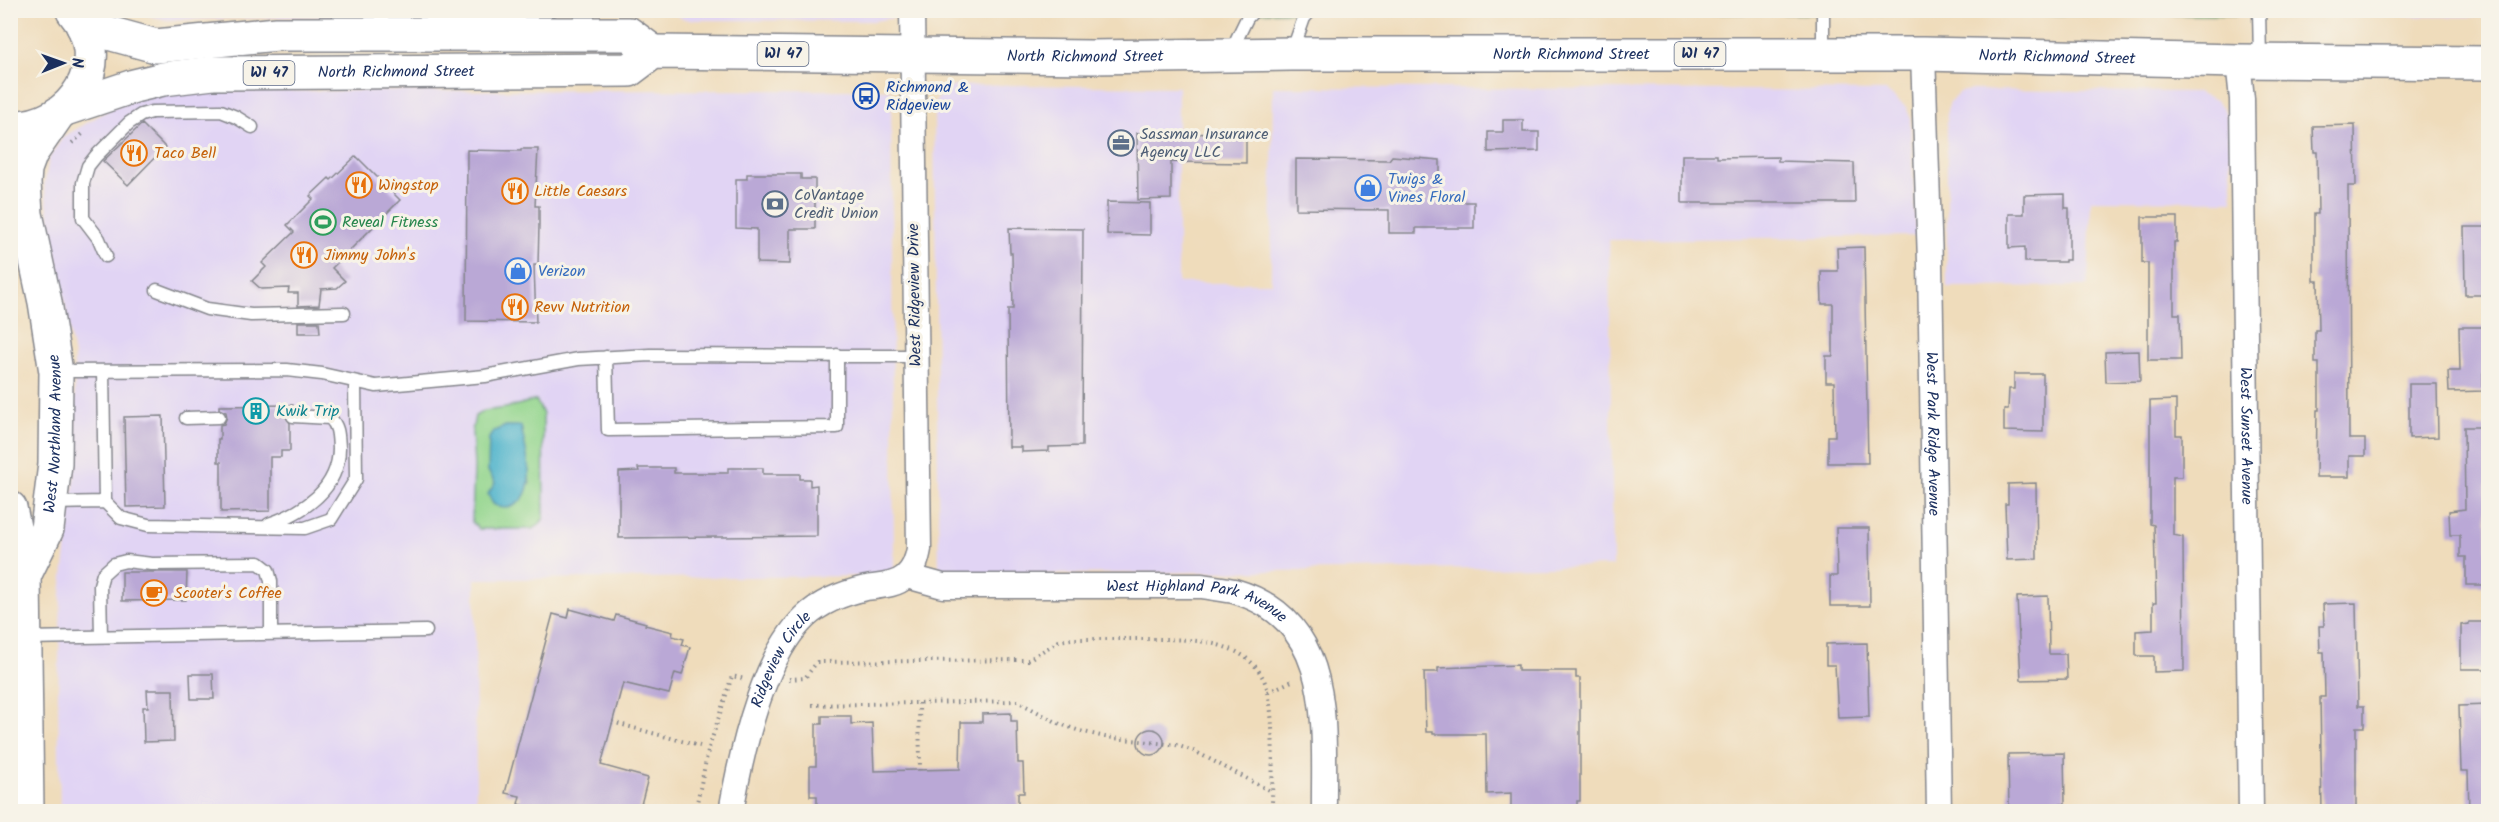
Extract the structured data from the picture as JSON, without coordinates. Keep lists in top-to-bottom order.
{
  "streets": {
    "main road": ["WI 47", "North Richmond Street", "West Northland Avenue"],
    "street": [
      "West Ridgeview Drive",
      "West Park Ridge Avenue",
      "West Sunset Avenue",
      "West Highland Park Avenue",
      "Ridgeview Circle"
    ]
  },
  "crossings": [
    ["WI 47", "North Richmond Street"],
    ["WI 47", "West Northland Avenue"],
    ["North Richmond Street", "West Ridgeview Drive"],
    ["North Richmond Street", "West Northland Avenue"],
    ["North Richmond Street", "West Park Ridge Avenue"],
    ["North Richmond Street", "West Sunset Avenue"],
    ["West Ridgeview Drive", "West Highland Park Avenue"],
    ["West Ridgeview Drive", "Ridgeview Circle"],
    ["West Highland Park Avenue", "Ridgeview Circle"]
  ],
  "places": {
    "bus stop": ["Richmond & Ridgeview"],
    "office": ["Sassman Insurance Agency LLC"],
    "restaurant": [
      "Taco Bell",
      "Wingstop",
      "Little Caesars",
      "Jimmy John's",
      "Revv Nutrition"
    ],
    "shop": ["Twigs & Vines Floral", "Verizon"],
    "bank": ["CoVantage Credit Union"],
    "sports": ["Reveal Fitness"],
    "building": ["Kwik Trip"],
    "cafe": ["Scooter's Coffee"]
  },
  "north": "right"
}
